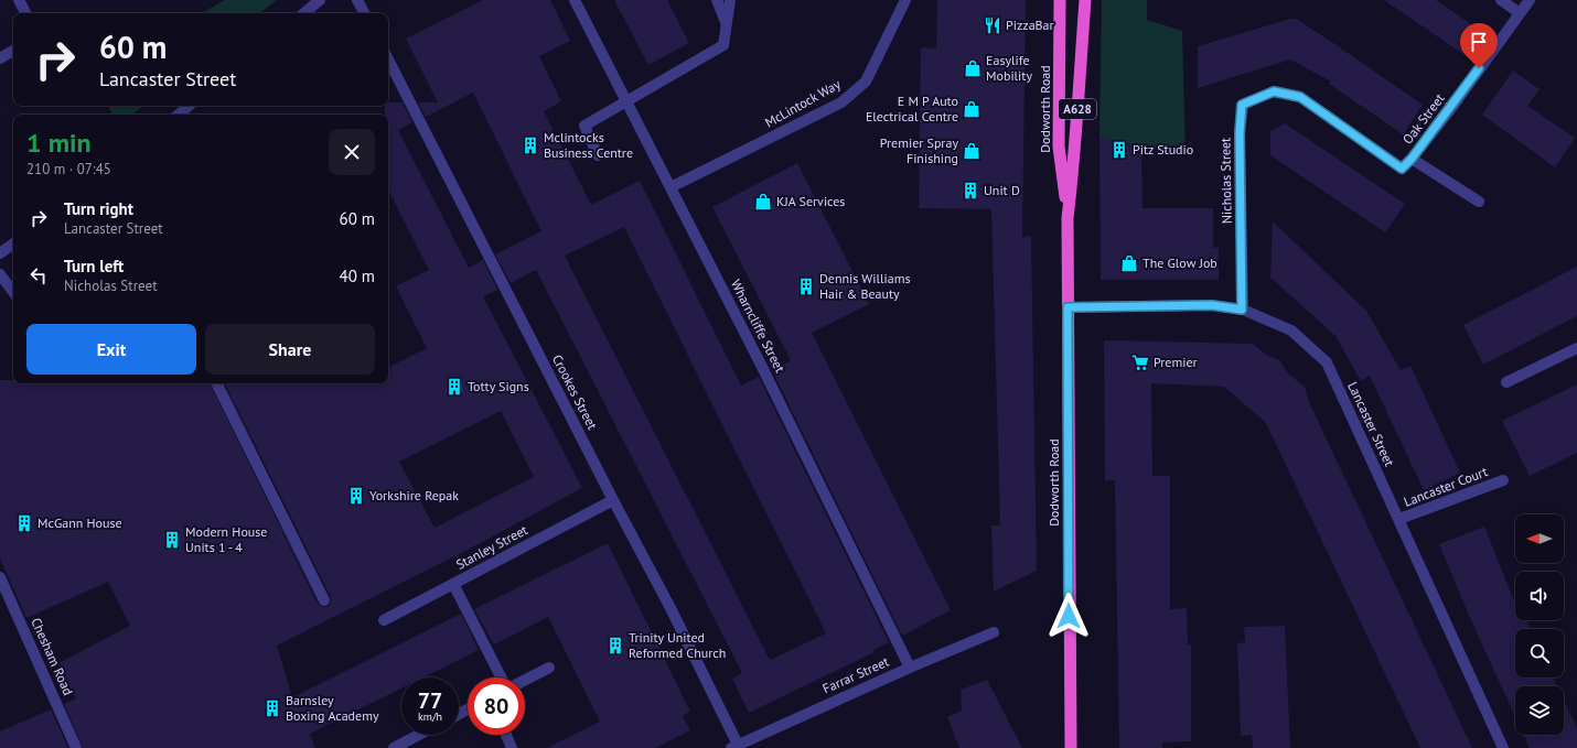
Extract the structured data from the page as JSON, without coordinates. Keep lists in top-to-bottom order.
{
  "streets": {
    "highway": ["Dodworth Road", "A628"],
    "street": [
      "McLintock Way",
      "Oak Street",
      "Nicholas Street",
      "Wharncliffe Street",
      "Crookes Street",
      "Lancaster Street",
      "Lancaster Court",
      "Stanley Street",
      "Chesham Road",
      "Farrar Street"
    ]
  },
  "crossings": [
    ["McLintock Way", "Wharncliffe Street"],
    ["Dodworth Road", "Lancaster Street"],
    ["Oak Street", "Nicholas Street"],
    ["Nicholas Street", "Lancaster Street"],
    ["Wharncliffe Street", "Farrar Street"],
    ["Crookes Street", "Stanley Street"],
    ["Crookes Street", "Farrar Street"],
    ["Lancaster Street", "Lancaster Court"]
  ],
  "places": {
    "restaurant": ["PizzaBar"],
    "shop": [
      "Easylife Mobility",
      "E M P Auto Electrical Centre",
      "Premier Spray Finishing",
      "KJA Services",
      "The Glow Job"
    ],
    "building": [
      "Mclintocks Business Centre",
      "Pitz Studio",
      "Unit D",
      "Dennis Williams Hair & Beauty",
      "Totty Signs",
      "Yorkshire Repak",
      "McGann House",
      "Modern House Units 1 - 4",
      "Trinity United Reformed Church",
      "Barnsley Boxing Academy"
    ],
    "supermarket": ["Premier"]
  },
  "north": "left",
  "page": {
    "turn": ["60 m", "Lancaster Street"],
    "heading": ["1 min", "210 m · 07:45"],
    "list": [
      {
        "name": "Turn right",
        "note": "Lancaster Street",
        "value": "60 m"
      },
      {
        "name": "Turn left",
        "note": "Nicholas Street",
        "value": "40 m"
      }
    ],
    "buttons": ["Exit", "Share"],
    "speed": "77 km/h",
    "limit": "80"
  }
}
